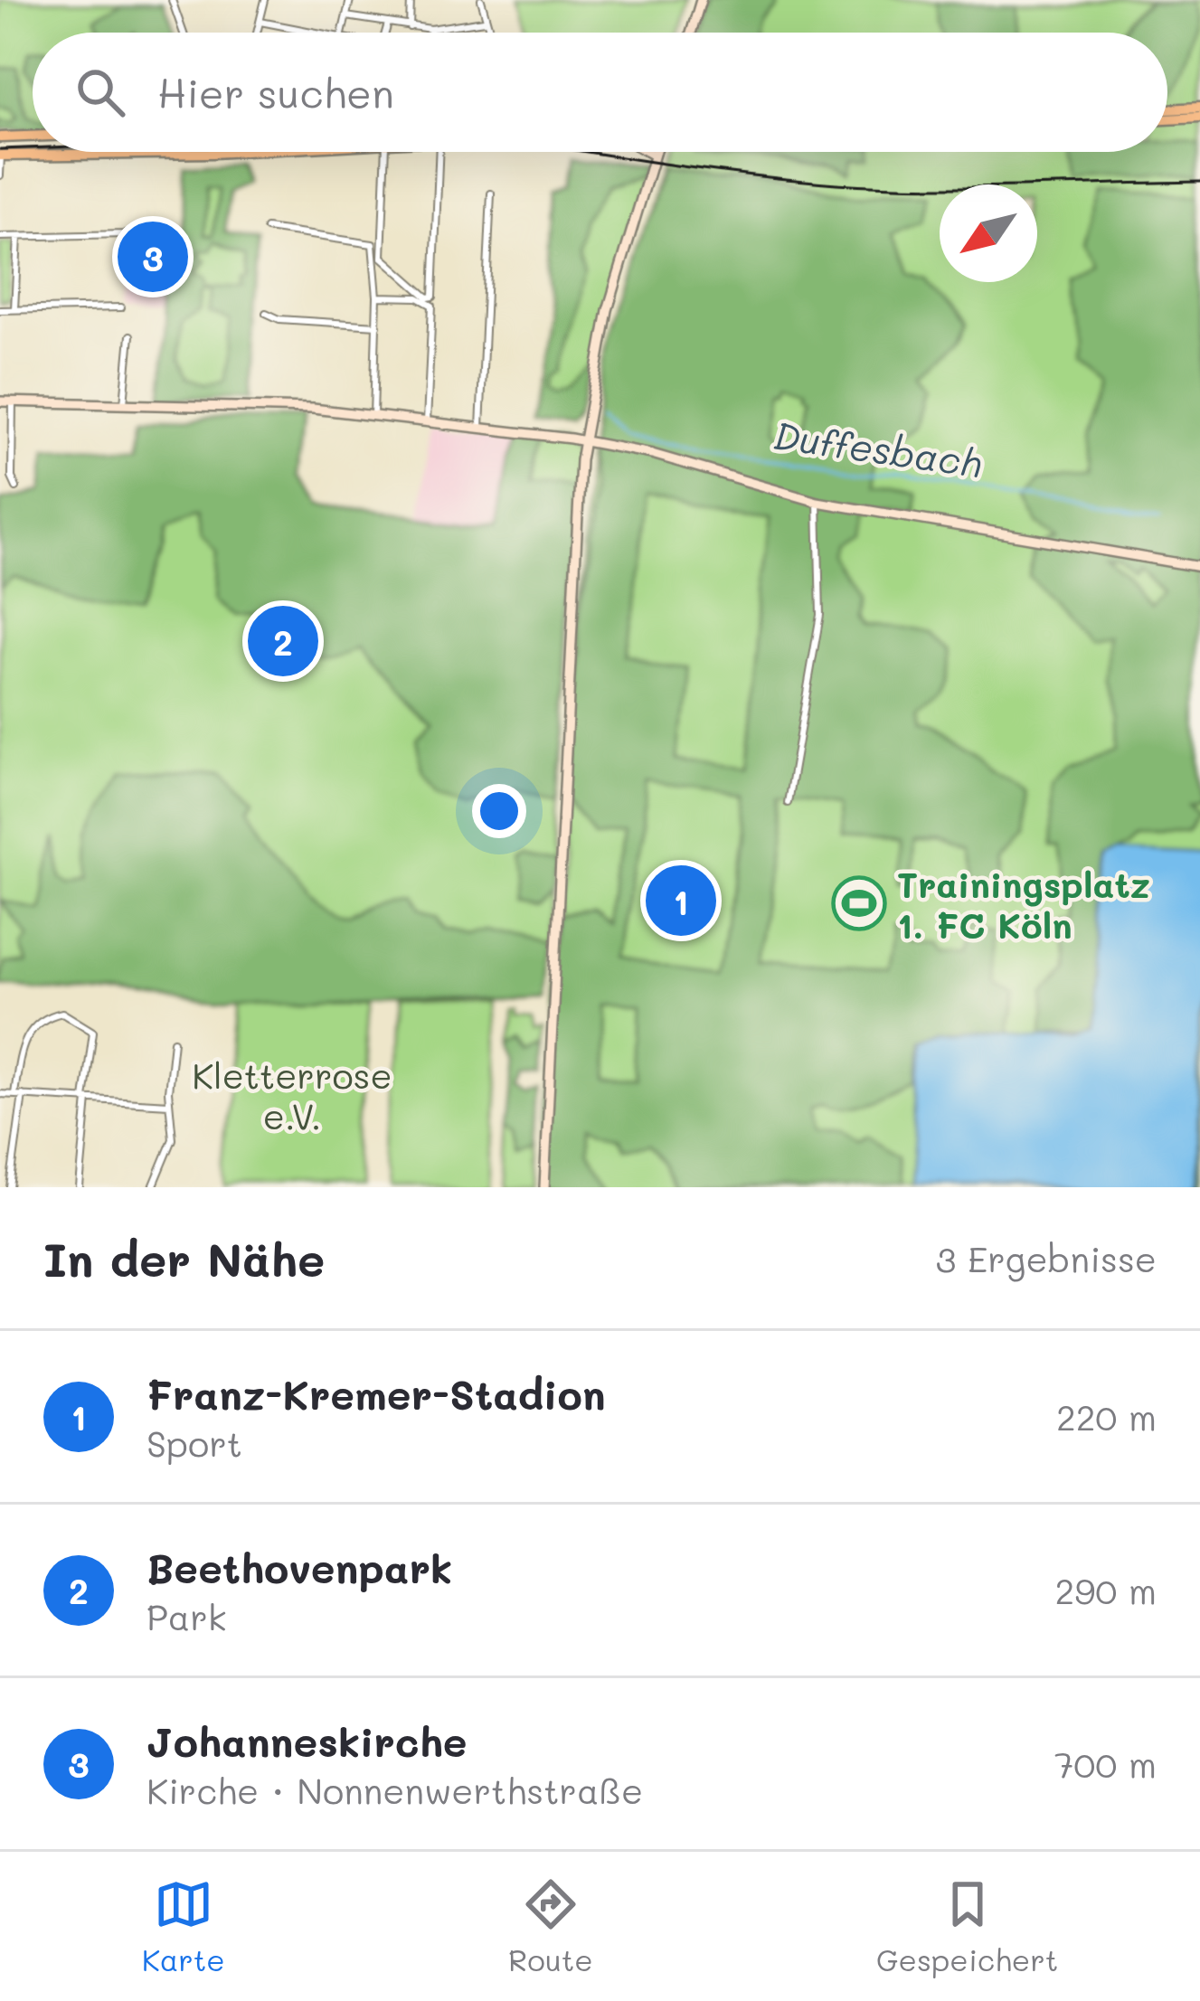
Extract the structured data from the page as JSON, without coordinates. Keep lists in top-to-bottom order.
{
  "water": ["Duffesbach"],
  "parks": ["Kletterrose e.V."],
  "places": {
    "sports": ["Trainingsplatz 1. FC Köln"]
  },
  "north": "bottom left",
  "page": {
    "search": "Hier suchen",
    "pins": ["3", "2", "1"],
    "heading": ["In der Nähe", "3 Ergebnisse"],
    "list": [
      {
        "mark": "1",
        "name": "Franz-Kremer-Stadion",
        "note": "Sport",
        "value": "220 m"
      },
      {
        "mark": "2",
        "name": "Beethovenpark",
        "note": "Park",
        "value": "290 m"
      },
      {
        "mark": "3",
        "name": "Johanneskirche",
        "note": "Kirche · Nonnenwerthstraße",
        "value": "700 m"
      }
    ],
    "nav": ["Karte", "Route", "Gespeichert"]
  }
}
